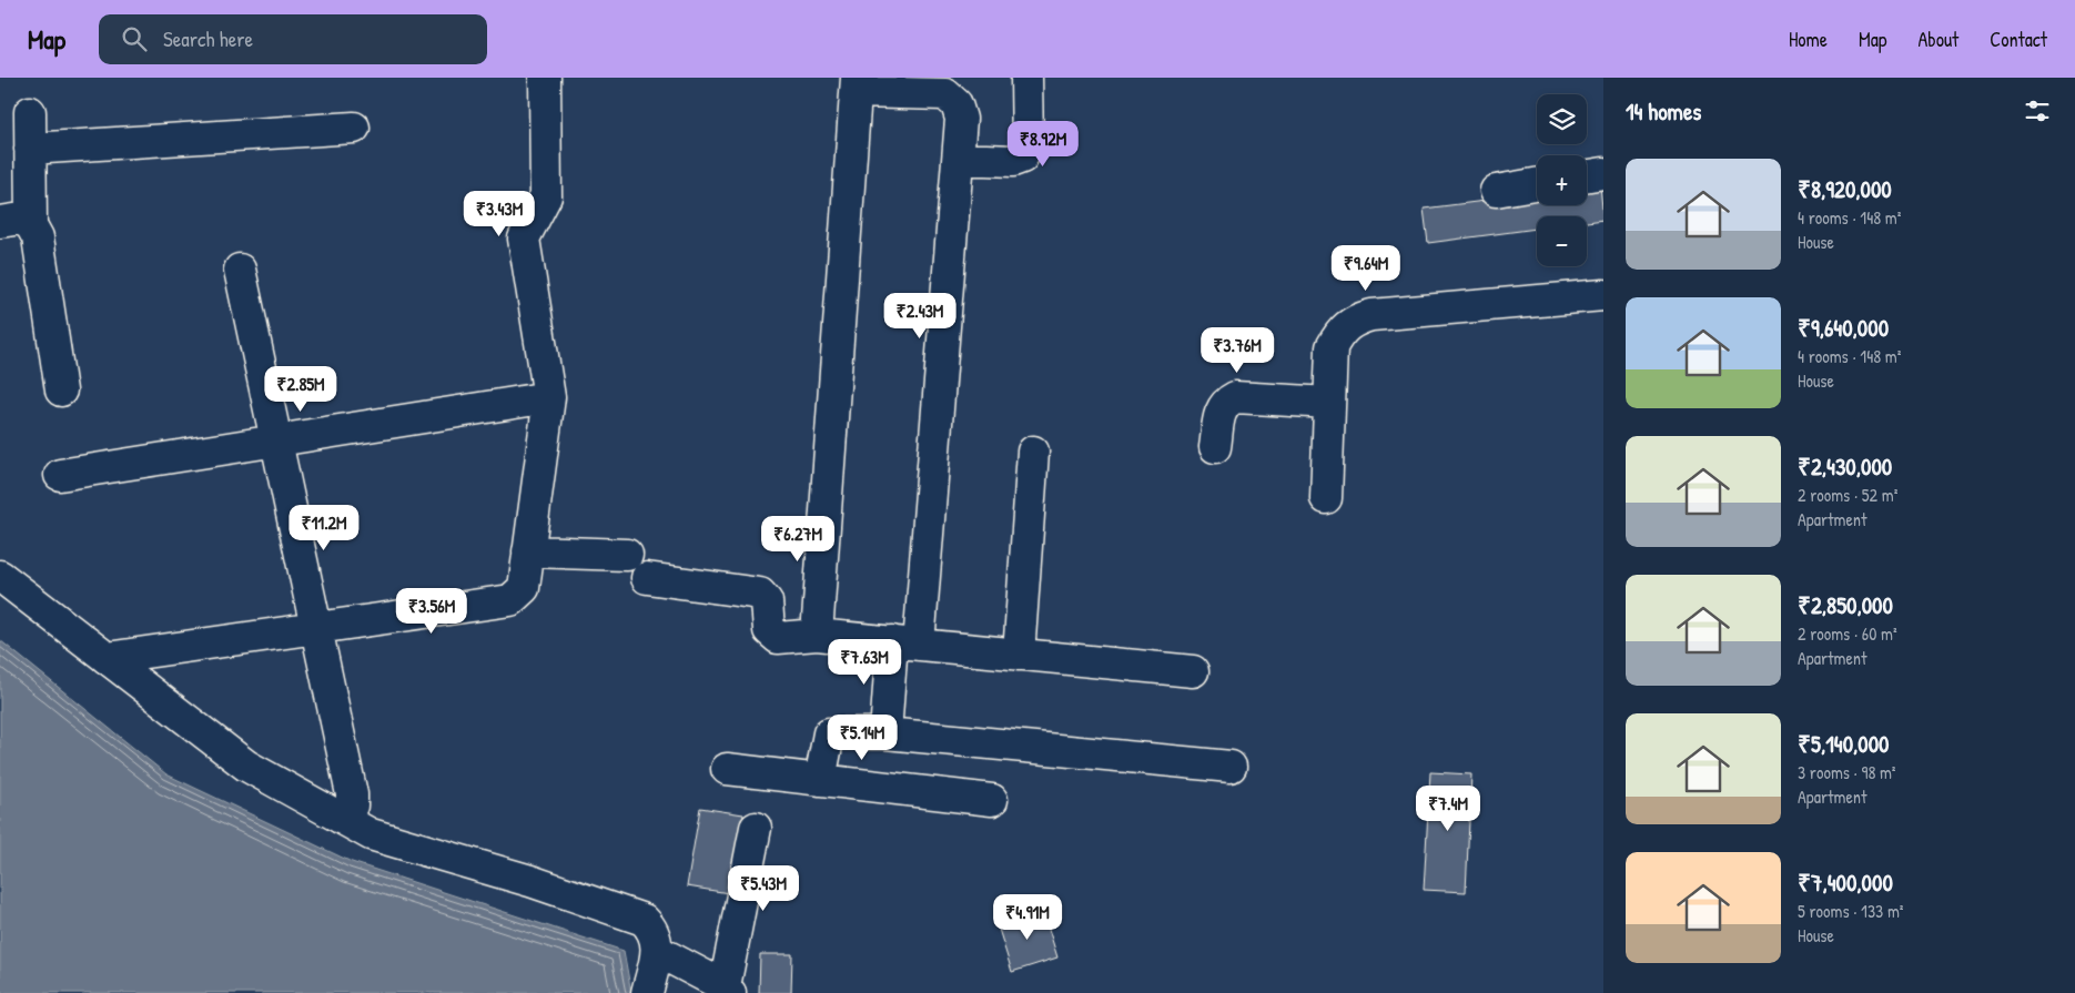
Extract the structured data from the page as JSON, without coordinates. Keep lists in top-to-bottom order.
{
  "page": {
    "header": "Map",
    "search": "Search here",
    "nav": [
      "Home",
      "Map",
      "About",
      "Contact"
    ],
    "heading": "14 homes",
    "map_buttons": ["+", "−"],
    "price": [
      "₹8.92M",
      "₹3.43M",
      "₹9.64M",
      "₹2.43M",
      "₹3.76M",
      "₹2.85M",
      "₹11.2M",
      "₹6.27M",
      "₹3.56M",
      "₹7.63M",
      "₹5.14M",
      "₹7.4M",
      "₹5.43M",
      "₹4.91M"
    ],
    "list": [
      {
        "name": "₹8,920,000",
        "note": "4 rooms · 148 m² · House"
      },
      {
        "name": "₹9,640,000",
        "note": "4 rooms · 148 m² · House"
      },
      {
        "name": "₹2,430,000",
        "note": "2 rooms · 52 m² · Apartment"
      },
      {
        "name": "₹2,850,000",
        "note": "2 rooms · 60 m² · Apartment"
      },
      {
        "name": "₹5,140,000",
        "note": "3 rooms · 98 m² · Apartment"
      },
      {
        "name": "₹7,400,000",
        "note": "5 rooms · 133 m² · House"
      }
    ]
  }
}
